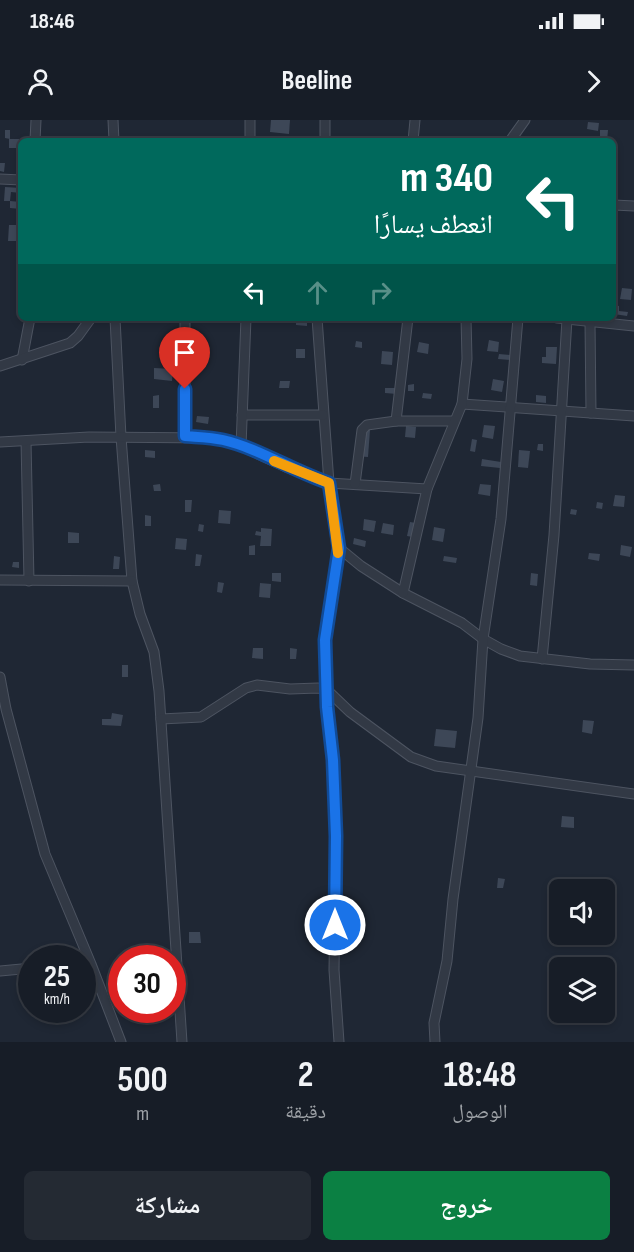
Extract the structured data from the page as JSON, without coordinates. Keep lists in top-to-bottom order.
{
  "page": {
    "status": "18:46",
    "header": "Beeline",
    "turn": ["340 m", "انعطف يسارًا"],
    "speed": "25 km/h",
    "limit": "30",
    "eta": [
      "18:48",
      "الوصول",
      "2",
      "دقيقة",
      "500",
      "m"
    ],
    "buttons": ["خروج", "مشاركة"]
  }
}
